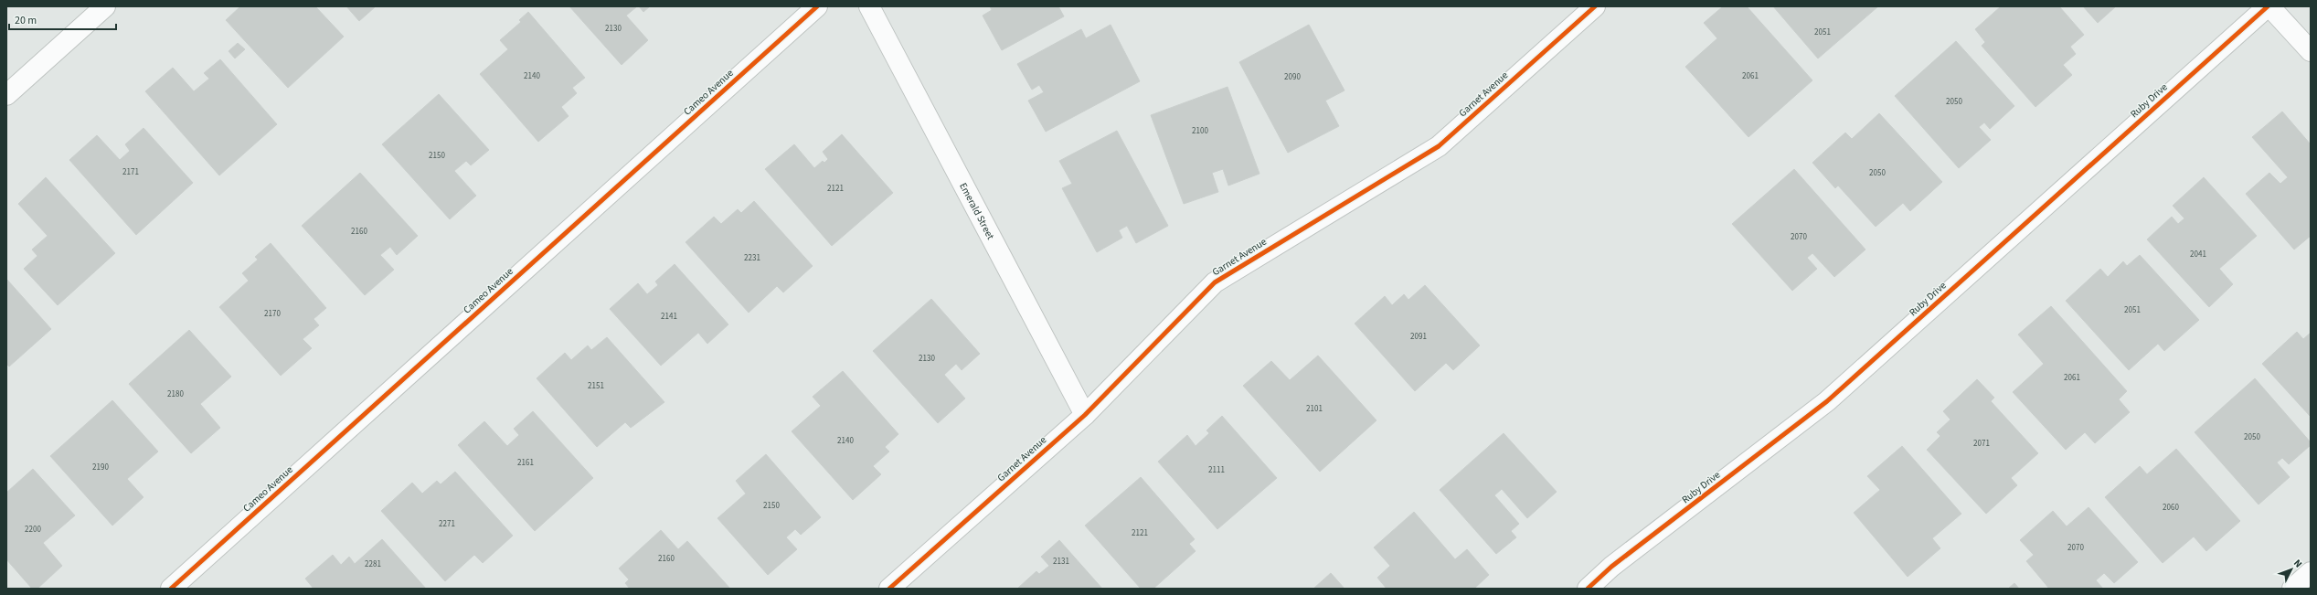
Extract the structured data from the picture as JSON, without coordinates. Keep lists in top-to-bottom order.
{
  "streets": {
    "street": [
      "Cameo Avenue",
      "Garnet Avenue",
      "Ruby Drive",
      "Emerald Street"
    ]
  },
  "crossings": [
    ["Garnet Avenue", "Emerald Street"]
  ],
  "house_numbers": [
    "2130",
    "2051",
    "2140",
    "2061",
    "2090",
    "2050",
    "2100",
    "2150",
    "2171",
    "2050",
    "2121",
    "2160",
    "2070",
    "2041",
    "2231",
    "2051",
    "2170",
    "2141",
    "2091",
    "2130",
    "2061",
    "2151",
    "2180",
    "2101",
    "2050",
    "2140",
    "2071",
    "2161",
    "2190",
    "2111",
    "2150",
    "2060",
    "2271",
    "2200",
    "2121",
    "2070",
    "2160",
    "2131",
    "2281"
  ],
  "scale_bar": "20 m",
  "north": "top right"
}
